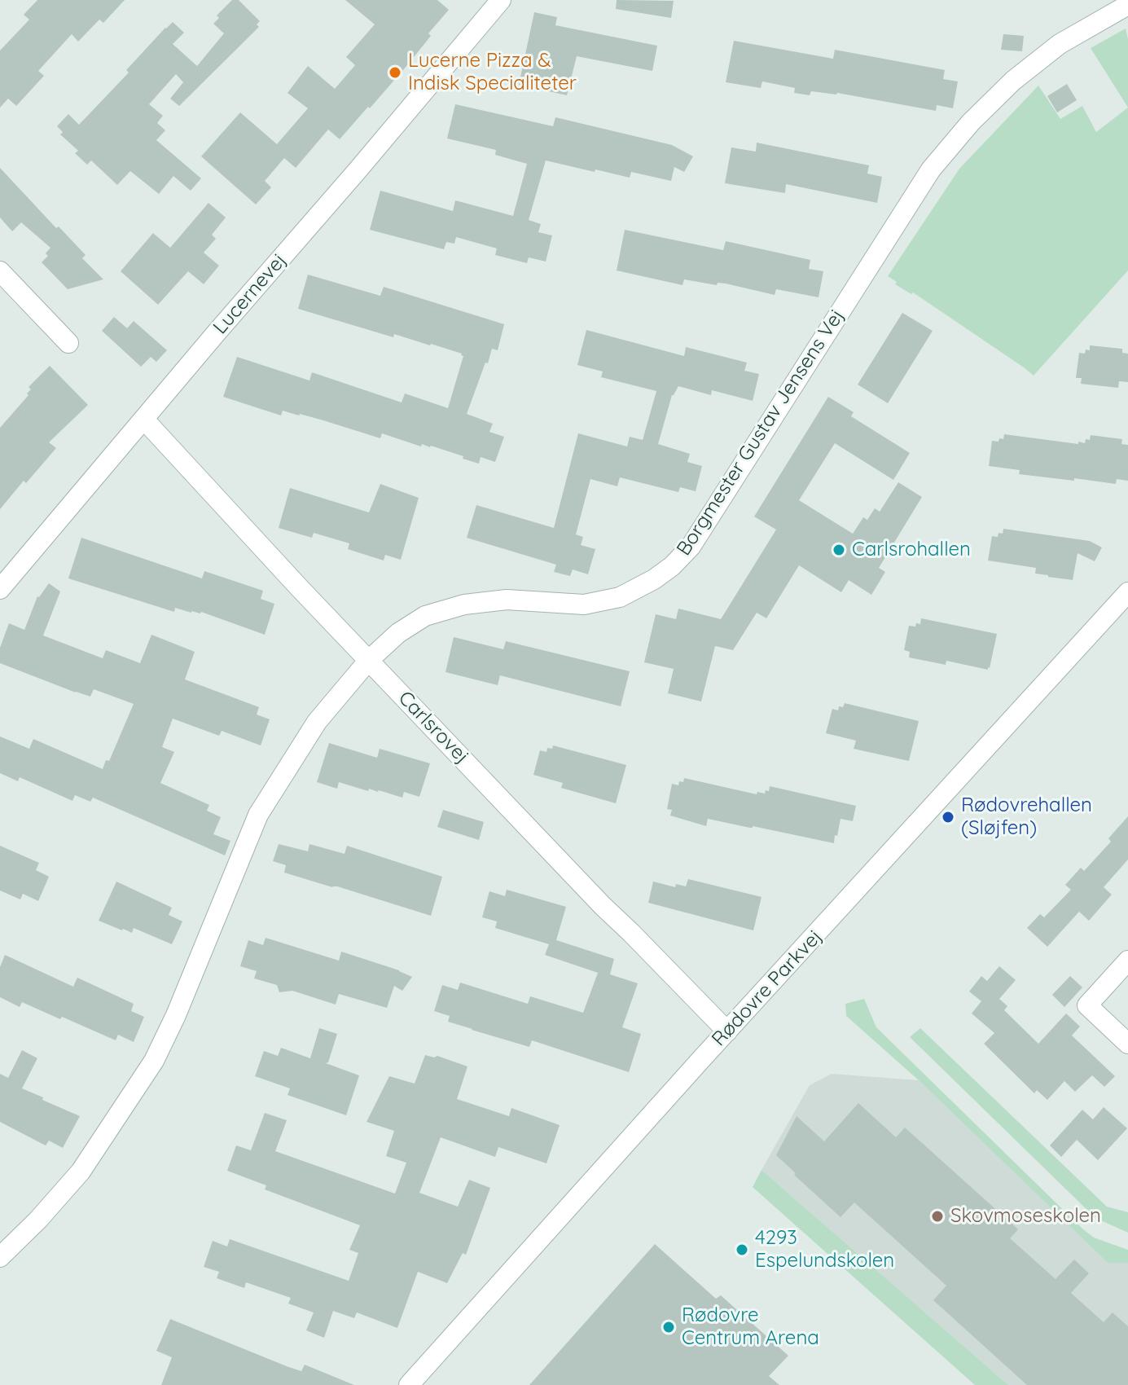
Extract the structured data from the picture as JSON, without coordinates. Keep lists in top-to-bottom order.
{
  "streets": {
    "street": [
      "Lucernevej",
      "Borgmester Gustav Jensens Vej",
      "Carlsrovej",
      "Rødovre Parkvej"
    ]
  },
  "crossings": [
    ["Lucernevej", "Carlsrovej"],
    ["Borgmester Gustav Jensens Vej", "Carlsrovej"],
    ["Carlsrovej", "Rødovre Parkvej"]
  ],
  "places": [
    "Lucerne Pizza & Indisk Specialiteter",
    "Carlsrohallen",
    "Rødovrehallen (Sløjfen)",
    "Skovmoseskolen",
    "4293 Espelundskolen",
    "Rødovre Centrum Arena"
  ]
}
